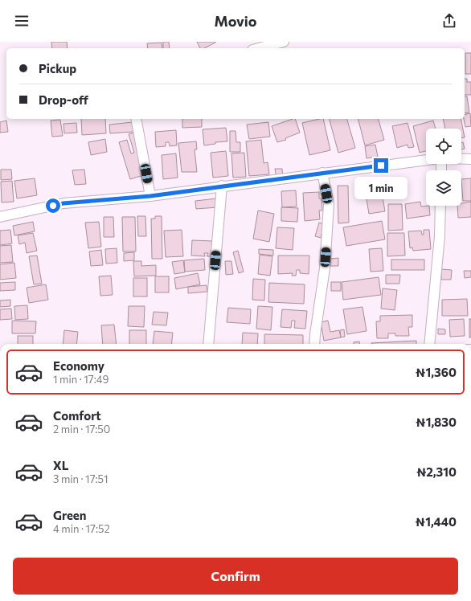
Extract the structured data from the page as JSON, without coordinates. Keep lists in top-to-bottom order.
{
  "page": {
    "header": "Movio",
    "banner": ["Pickup", "Drop-off"],
    "bubble": "1 min",
    "list": [
      {
        "name": "Economy",
        "note": "1 min · 17:49",
        "value": "₦1,360"
      },
      {
        "name": "Comfort",
        "note": "2 min · 17:50",
        "value": "₦1,830"
      },
      {
        "name": "XL",
        "note": "3 min · 17:51",
        "value": "₦2,310"
      },
      {
        "name": "Green",
        "note": "4 min · 17:52",
        "value": "₦1,440"
      }
    ],
    "buttons": "Confirm"
  }
}
